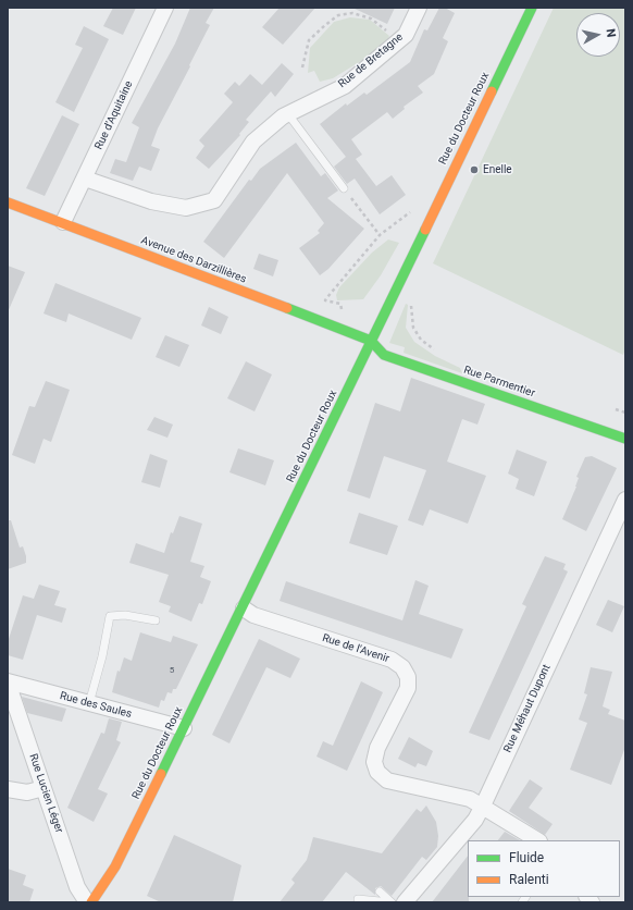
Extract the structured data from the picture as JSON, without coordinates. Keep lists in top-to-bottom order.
{
  "streets": {
    "street": [
      "Rue de Bretagne",
      "Rue d'Aquitaine",
      "Rue du Docteur Roux",
      "Avenue des Darzillières",
      "Rue Parmentier",
      "Rue de l'Avenir",
      "Rue des Saules",
      "Rue Méhaut Dupont",
      "Rue Lucien Léger"
    ]
  },
  "crossings": [
    ["Rue de Bretagne", "Rue d'Aquitaine"],
    ["Rue d'Aquitaine", "Avenue des Darzillières"],
    ["Rue du Docteur Roux", "Avenue des Darzillières"],
    ["Rue du Docteur Roux", "Rue Parmentier"],
    ["Rue du Docteur Roux", "Rue de l'Avenir"],
    ["Rue du Docteur Roux", "Rue des Saules"],
    ["Avenue des Darzillières", "Rue Parmentier"],
    ["Rue de l'Avenir", "Rue Méhaut Dupont"],
    ["Rue des Saules", "Rue Lucien Léger"]
  ],
  "places": ["Enelle"],
  "house_numbers": ["5"],
  "legend": ["Fluide", "Ralenti"],
  "north": "right"
}
